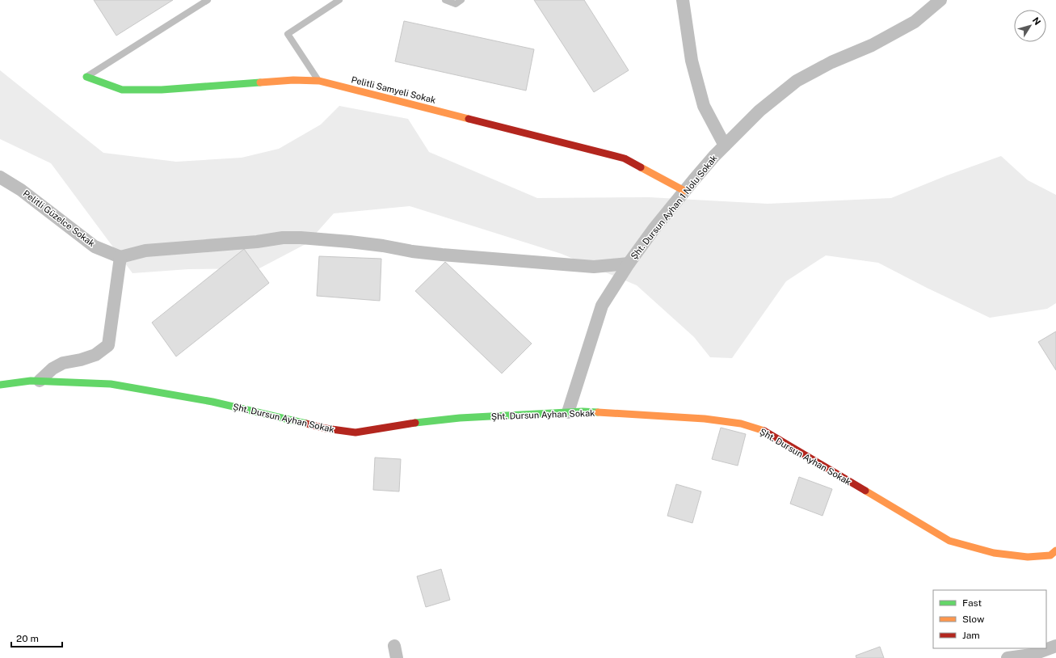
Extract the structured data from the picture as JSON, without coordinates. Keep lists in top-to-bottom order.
{
  "streets": {
    "street": [
      "Pelitli Samyeli Sokak",
      "Şht. Dursun Ayhan 1 Nolu Sokak",
      "Pelitli Güzelce Sokak",
      "Şht. Dursun Ayhan Sokak"
    ]
  },
  "crossings": [
    ["Pelitli Samyeli Sokak", "Şht. Dursun Ayhan 1 Nolu Sokak"],
    ["Şht. Dursun Ayhan 1 Nolu Sokak", "Şht. Dursun Ayhan Sokak"]
  ],
  "legend": ["Fast", "Slow", "Jam"],
  "scale_bar": "20 m",
  "north": "top right"
}
